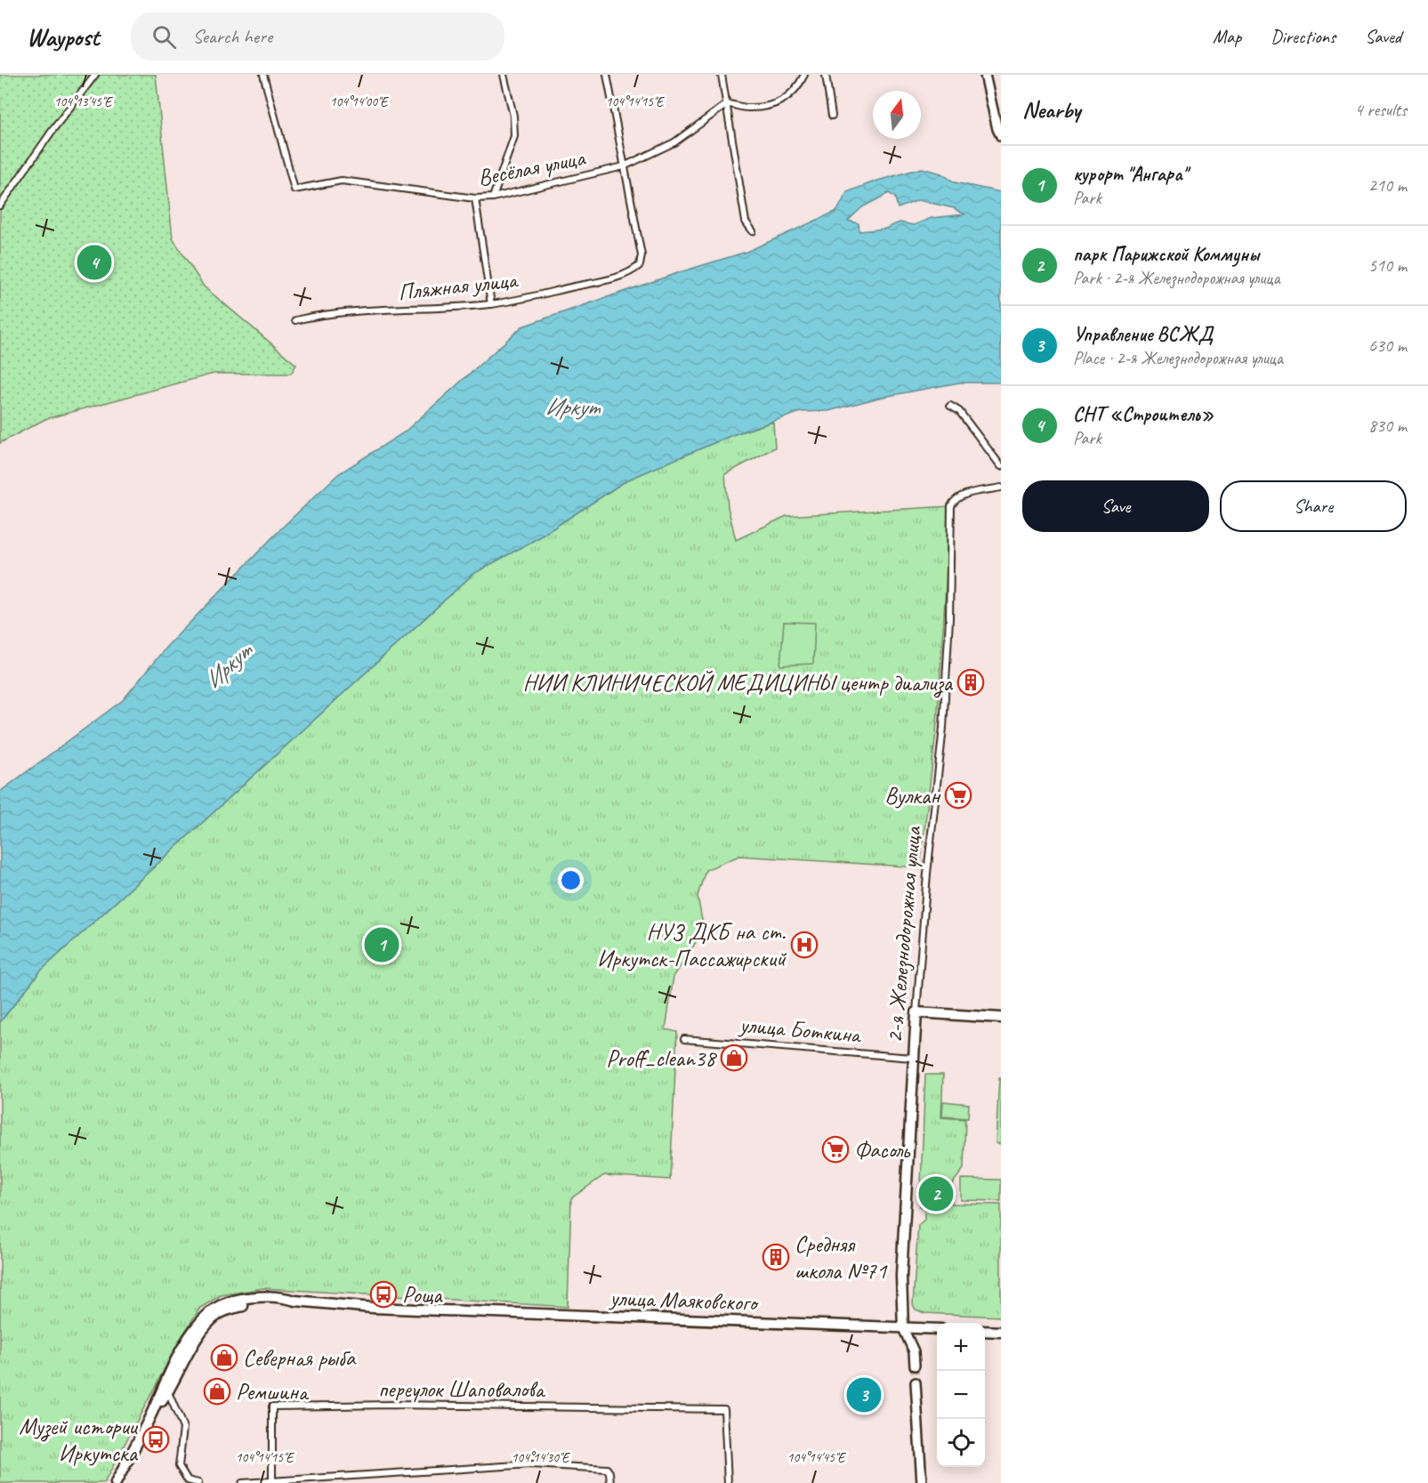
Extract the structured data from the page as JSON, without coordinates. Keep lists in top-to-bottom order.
{
  "streets": {
    "main road": ["2-я Железнодорожная улица", "улица Маяковского"],
    "street": [
      "Весёлая улица",
      "Пляжная улица",
      "улица Боткина",
      "переулок Шаповалова"
    ]
  },
  "crossings": [
    ["Весёлая улица", "Пляжная улица"],
    ["2-я Железнодорожная улица", "улица Боткина"],
    ["2-я Железнодорожная улица", "улица Маяковского"]
  ],
  "water": ["Иркут"],
  "places": {
    "building": ["НИИ КЛИНИЧЕСКОЙ МЕДИЦИНЫ центр диализа", "Средняя школа №71"],
    "supermarket": ["Вулкан", "Фасоль"],
    "hospital": ["НУЗ ДКБ на ст. Иркутск-Пассажирский"],
    "shop": ["Proff_clean38", "Северная рыба", "Ремшина"],
    "bus stop": ["Роща", "Музей истории Иркутска"]
  },
  "north": "top",
  "page": {
    "header": "Waypost",
    "search": "Search here",
    "nav": ["Map", "Directions", "Saved"],
    "heading": ["Nearby", "4 results"],
    "list": [
      {
        "mark": "1",
        "name": "курорт \"Ангара\"",
        "note": "Park",
        "value": "210 m"
      },
      {
        "mark": "2",
        "name": "парк Парижской Коммуны",
        "note": "Park · 2-я Железнодорожная улица",
        "value": "510 m"
      },
      {
        "mark": "3",
        "name": "Управление ВСЖД",
        "note": "Place · 2-я Железнодорожная улица",
        "value": "630 m"
      },
      {
        "mark": "4",
        "name": "СНТ «Строитель»",
        "note": "Park",
        "value": "830 m"
      }
    ],
    "pins": [
      "4",
      "1",
      "2",
      "3"
    ],
    "buttons": ["Save", "Share"],
    "map_buttons": ["+", "−"]
  },
  "coordinates": [
    "104°13'45\"E",
    "104°14'00\"E",
    "104°14'15\"E",
    "104°14'30\"E",
    "104°14'45\"E"
  ]
}
